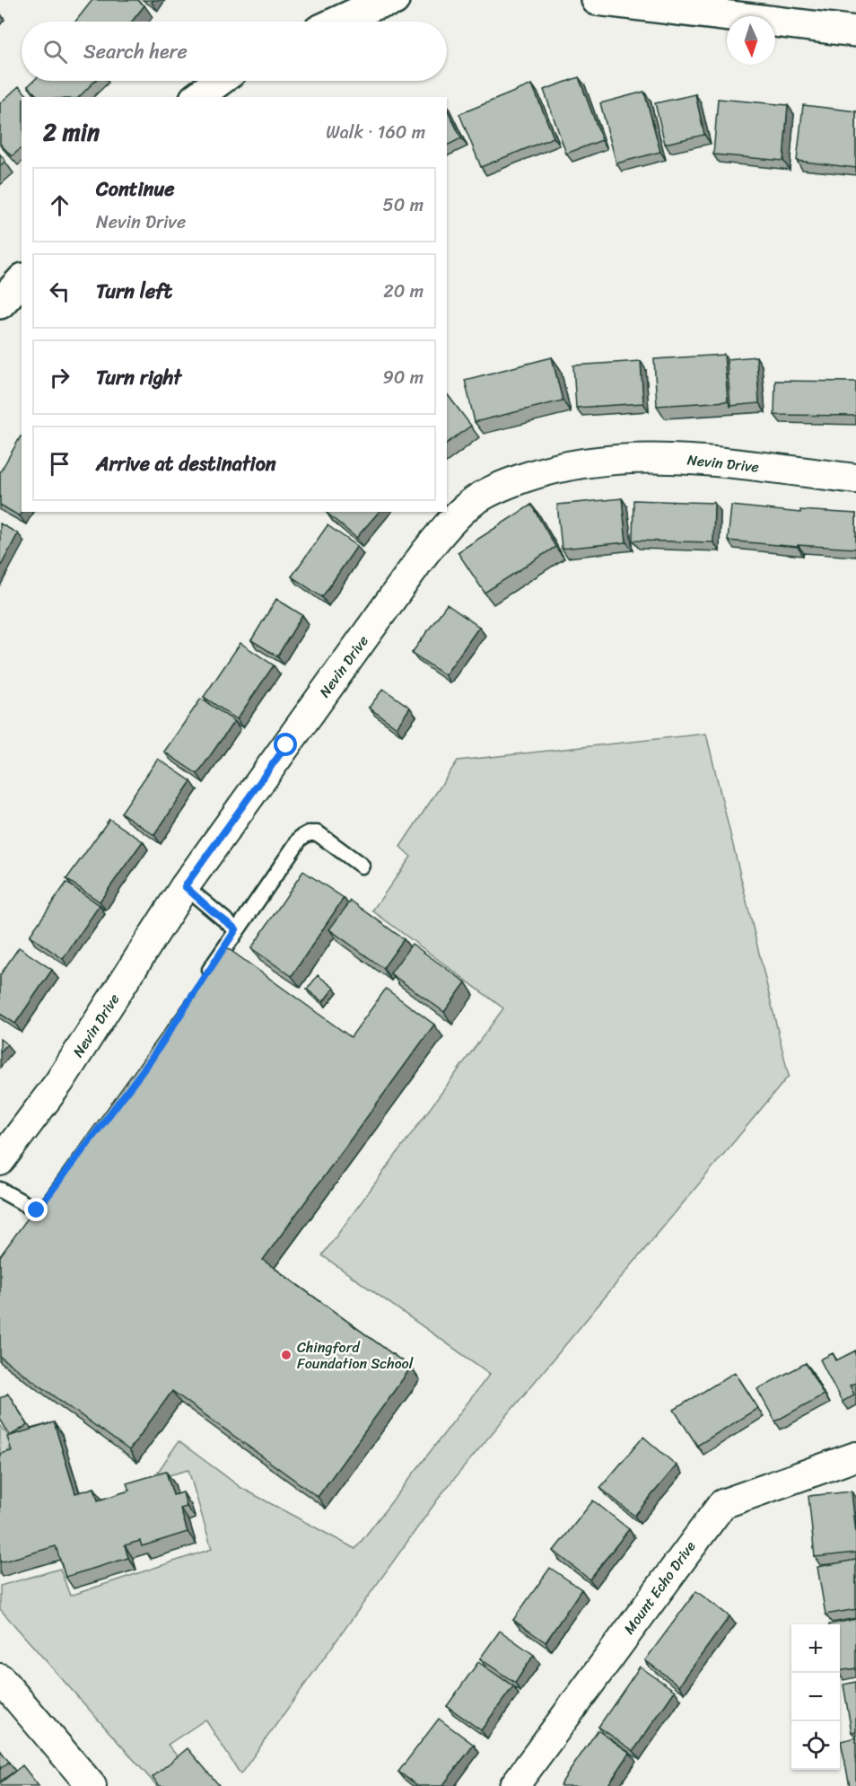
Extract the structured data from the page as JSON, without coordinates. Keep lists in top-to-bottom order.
{
  "streets": {
    "street": ["Nevin Drive", "Mount Echo Drive"]
  },
  "places": ["Chingford Foundation School"],
  "north": "bottom",
  "page": {
    "search": "Search here",
    "heading": ["2 min", "Walk · 160 m"],
    "list": [
      ["Continue", "Nevin Drive", "50 m"],
      ["Turn left", "20 m"],
      ["Turn right", "90 m"],
      "Arrive at destination"
    ],
    "map_buttons": ["+", "−"]
  }
}
